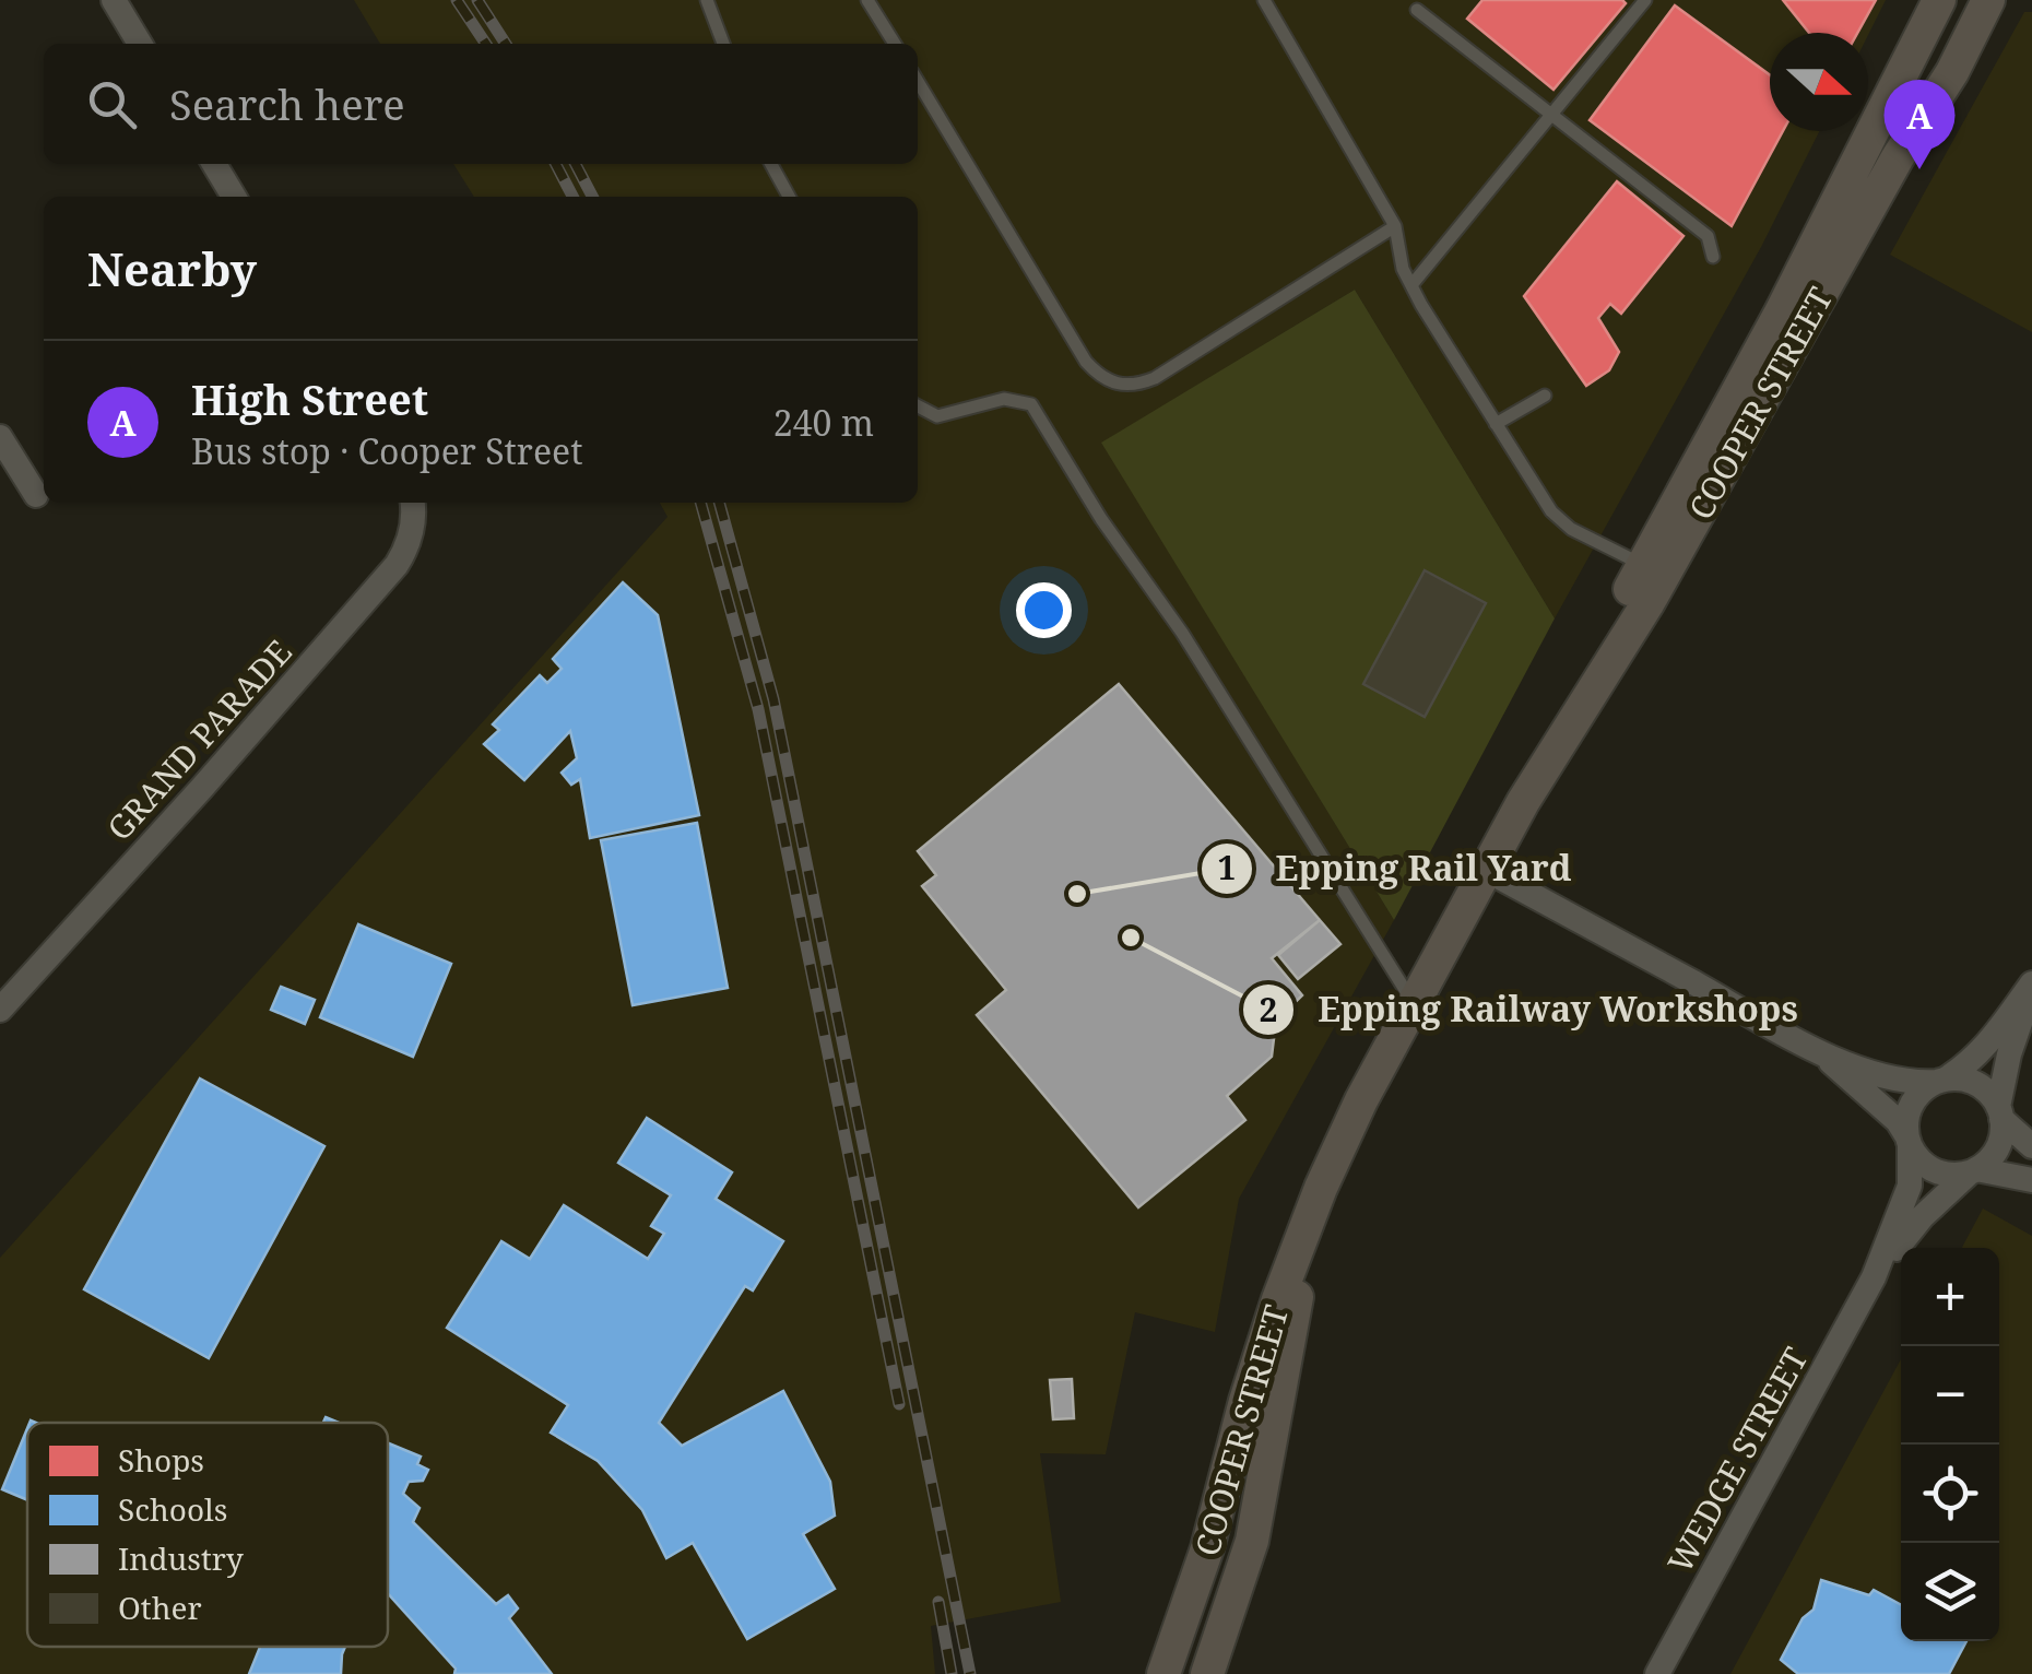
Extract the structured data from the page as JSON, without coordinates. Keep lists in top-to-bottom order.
{
  "streets": {
    "main road": ["COOPER STREET"],
    "street": ["GRAND PARADE", "WEDGE STREET"]
  },
  "places": ["Epping Rail Yard", "Epping Railway Workshops"],
  "legend": [
    "Shops",
    "Schools",
    "Industry",
    "Other"
  ],
  "north": "right",
  "page": {
    "search": "Search here",
    "pins": "A",
    "heading": "Nearby",
    "list": [
      {
        "mark": "A",
        "name": "High Street",
        "note": "Bus stop · Cooper Street",
        "value": "240 m"
      }
    ],
    "map_buttons": ["+", "−"]
  }
}
